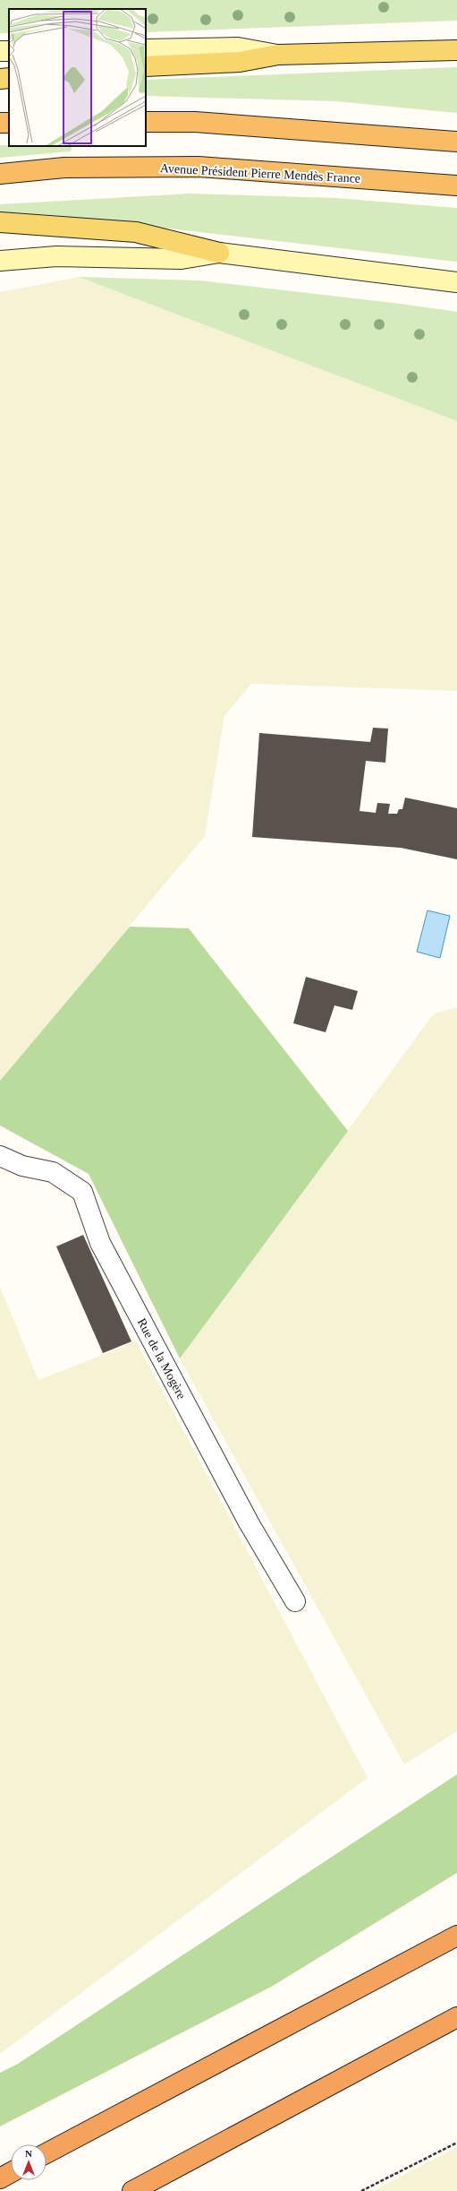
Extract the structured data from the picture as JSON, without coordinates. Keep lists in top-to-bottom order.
{
  "streets": {
    "highway": ["Avenue Président Pierre Mendès France"],
    "street": ["Rue de la Mogère"]
  },
  "north": "top"
}
